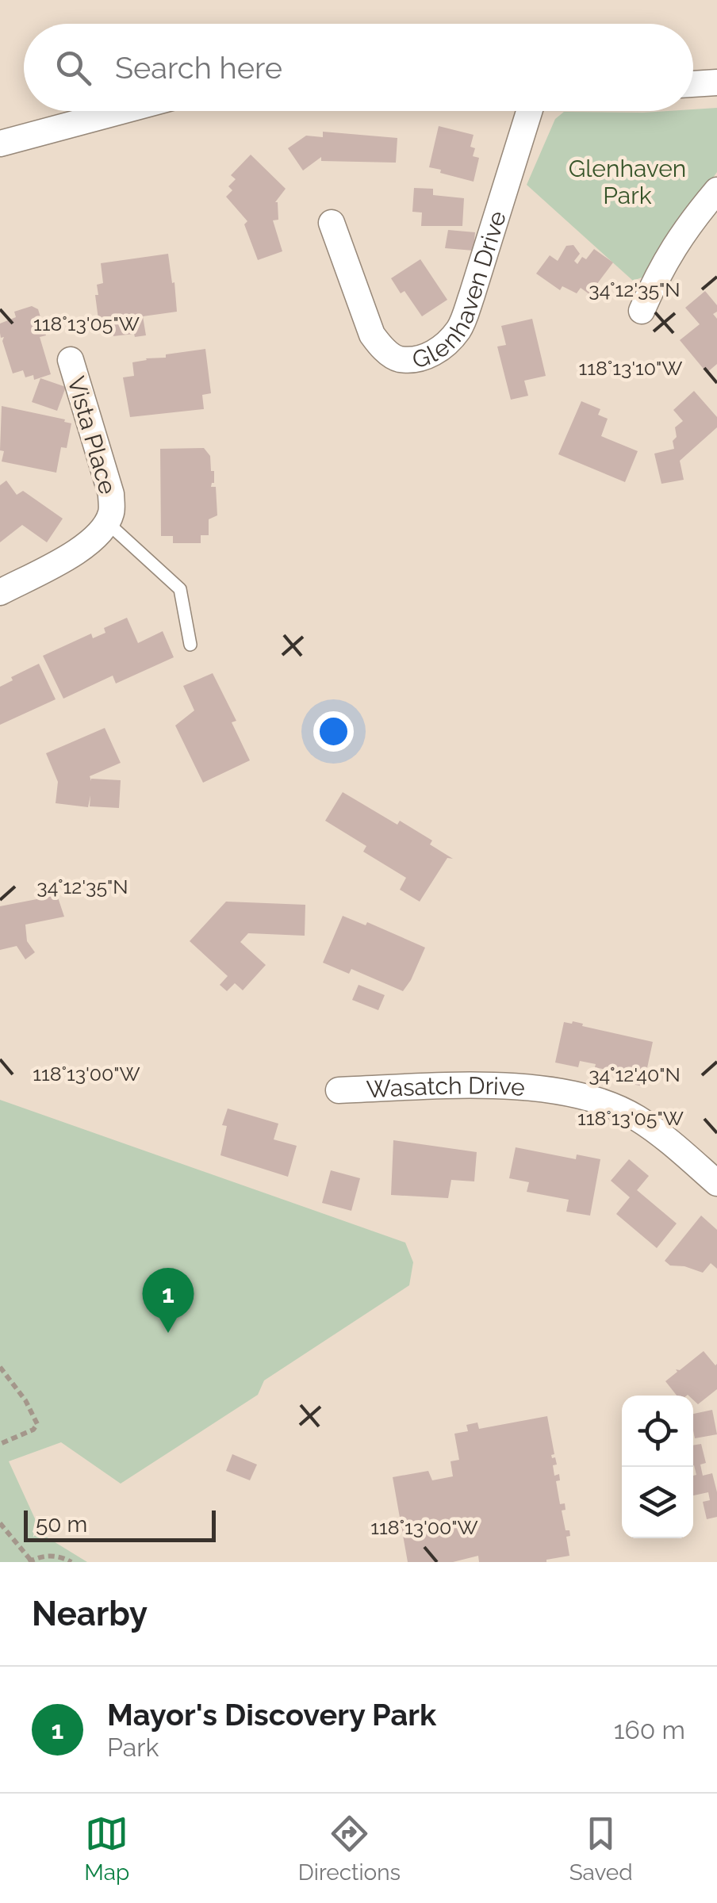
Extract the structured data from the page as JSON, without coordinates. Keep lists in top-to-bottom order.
{
  "streets": {
    "street": ["Glenhaven Drive", "Vista Place", "Wasatch Drive"]
  },
  "parks": ["Glenhaven Park"],
  "scale_bar": "50 m",
  "page": {
    "search": "Search here",
    "pins": "1",
    "scale": "50 m",
    "heading": "Nearby",
    "list": [
      {
        "mark": "1",
        "name": "Mayor's Discovery Park",
        "note": "Park",
        "value": "160 m"
      }
    ],
    "nav": ["Map", "Directions", "Saved"]
  },
  "coordinates": [
    "34°12'35\"N",
    "118°13'05\"W",
    "118°13'10\"W",
    "118°13'00\"W",
    "34°12'40\"N"
  ]
}
